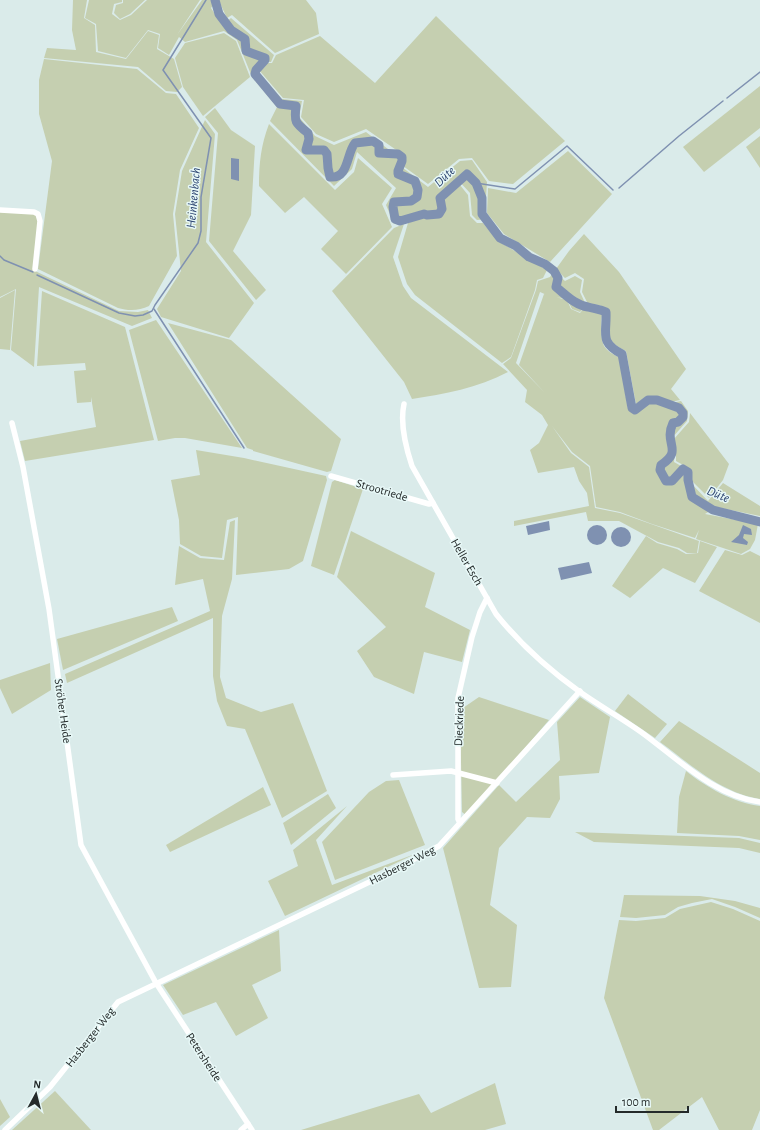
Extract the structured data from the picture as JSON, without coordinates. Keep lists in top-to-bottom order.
{
  "streets": {
    "street": [
      "Strootriede",
      "Heller Esch",
      "Ströher Heide",
      "Dieckriede",
      "Hasberger Weg",
      "Petersheide"
    ]
  },
  "crossings": [
    ["Strootriede", "Heller Esch"],
    ["Heller Esch", "Dieckriede"],
    ["Heller Esch", "Hasberger Weg"],
    ["Ströher Heide", "Hasberger Weg"],
    ["Ströher Heide", "Petersheide"],
    ["Dieckriede", "Hasberger Weg"],
    ["Hasberger Weg", "Petersheide"]
  ],
  "water": ["Düte", "Heinkenbach"],
  "scale_bar": "100 m",
  "north": "top"
}
